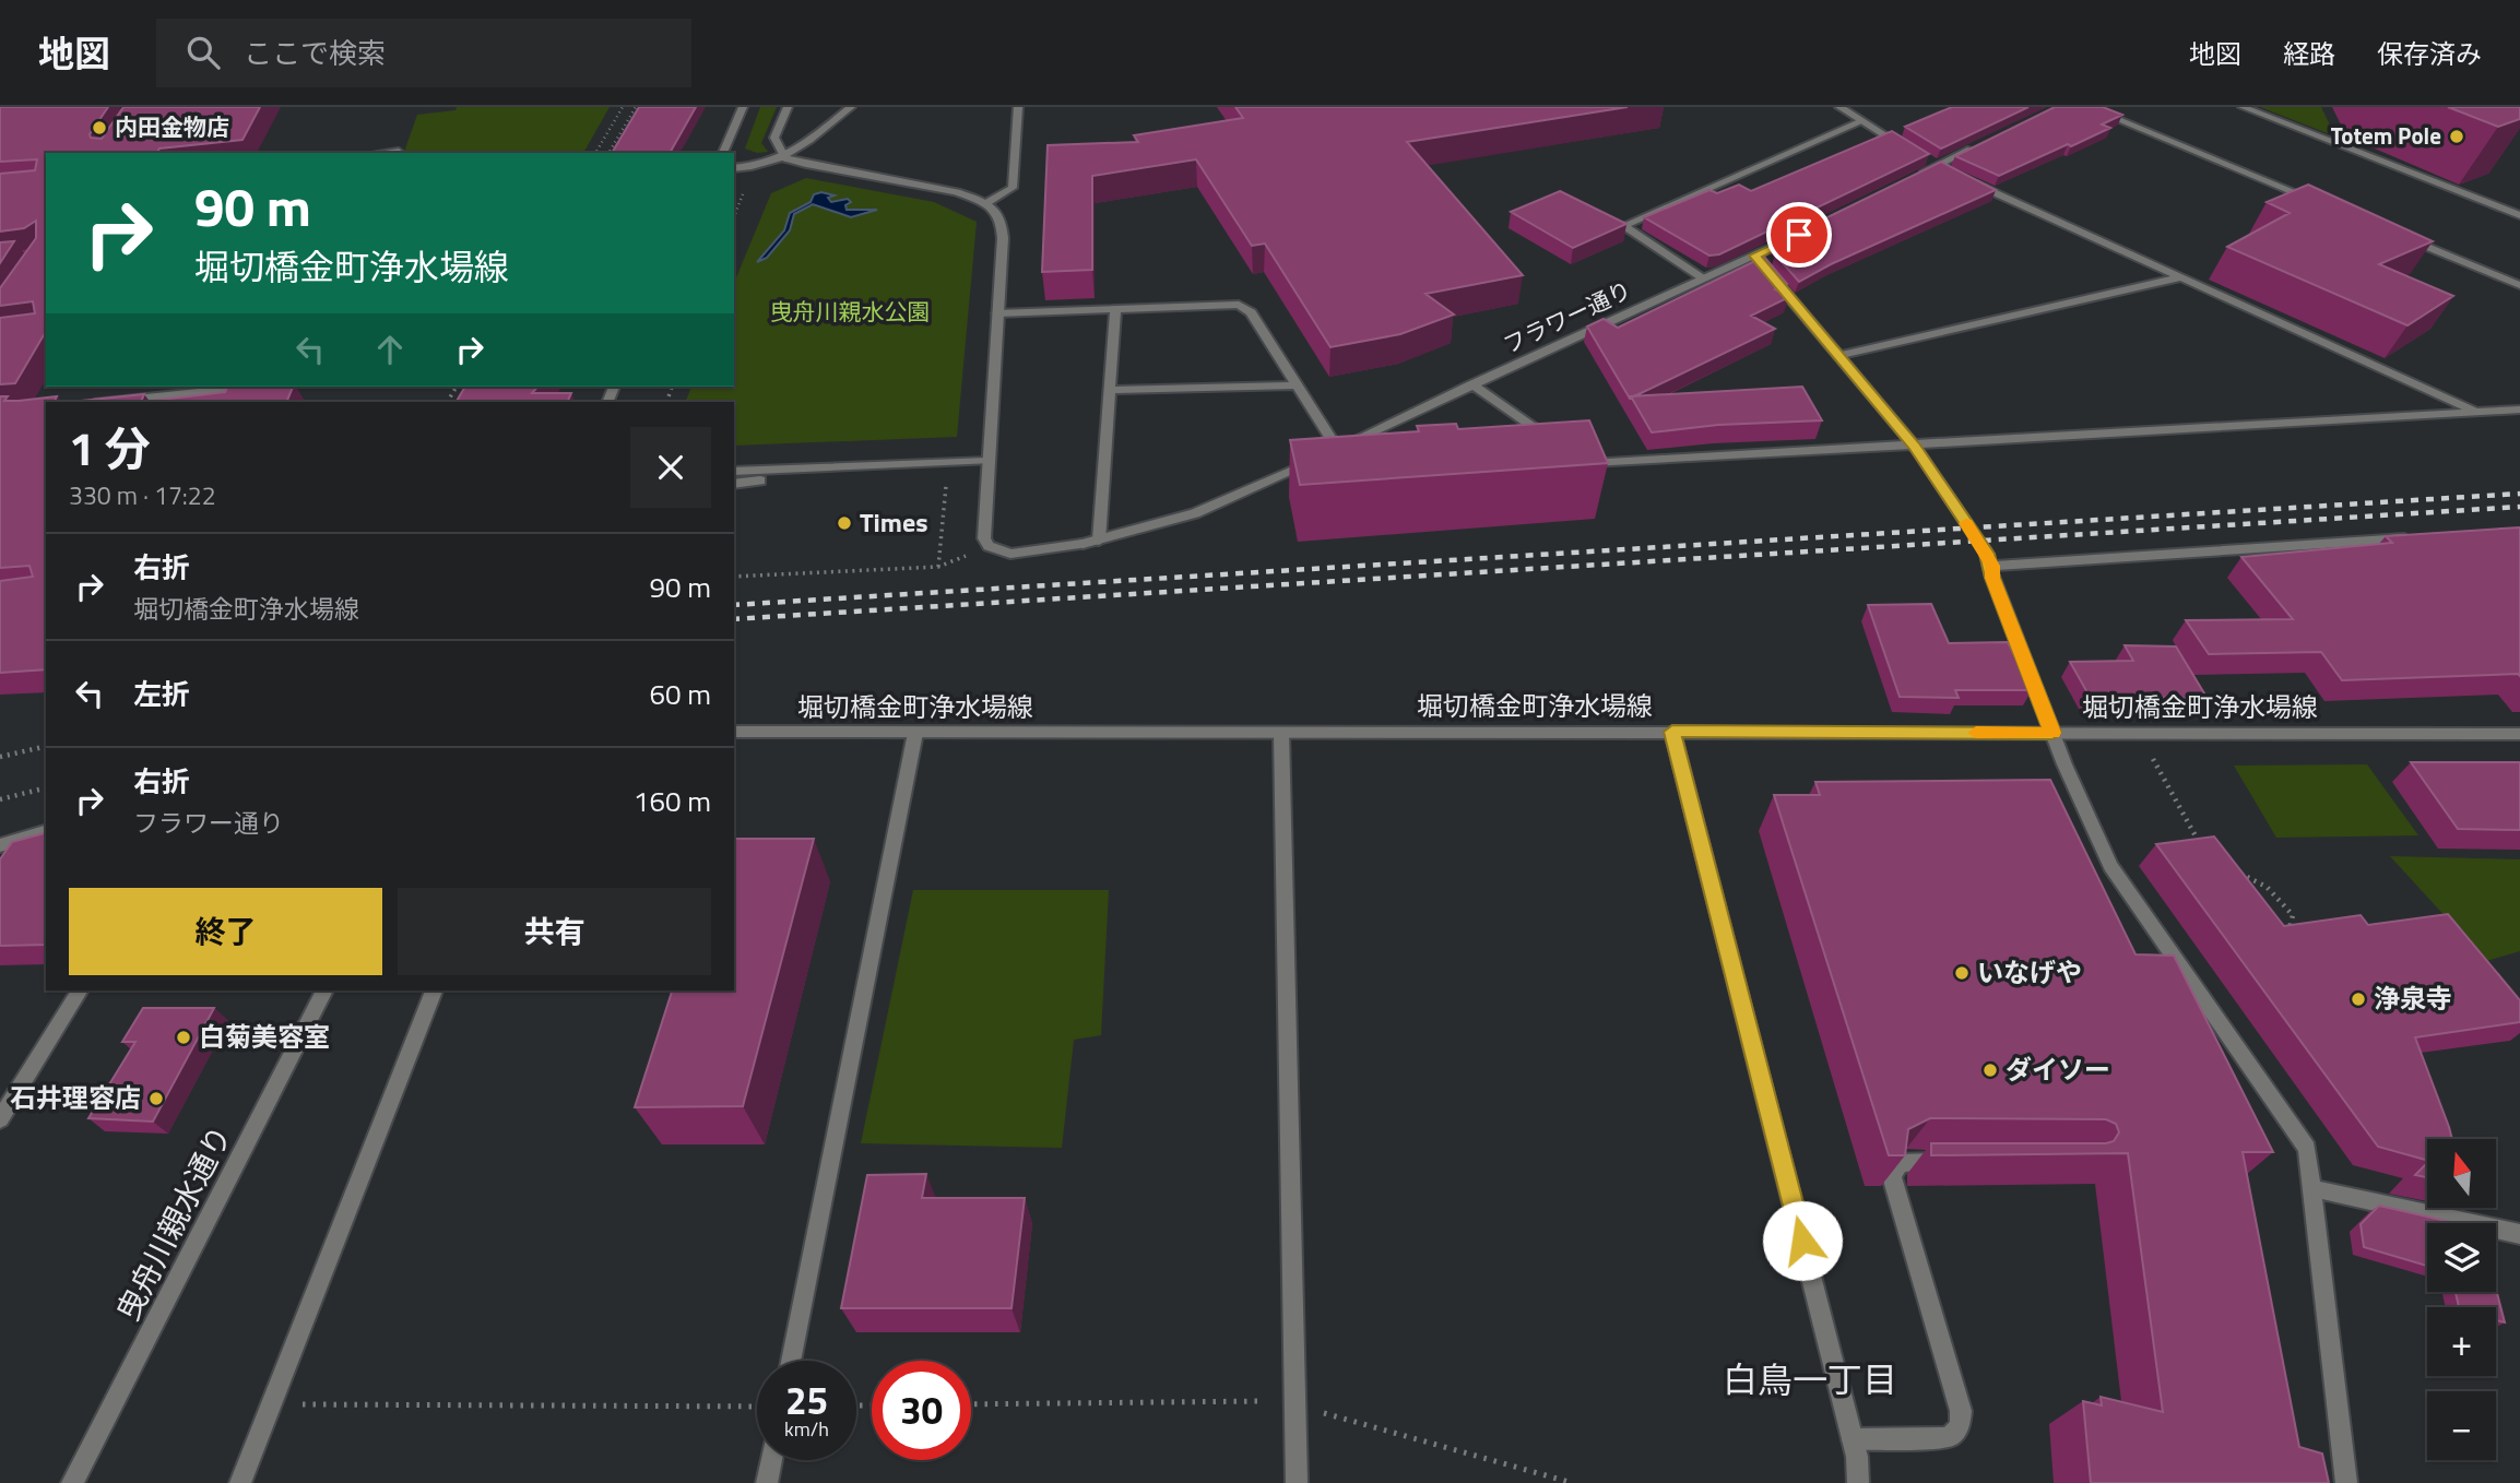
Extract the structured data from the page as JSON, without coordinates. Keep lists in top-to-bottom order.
{
  "streets": {
    "street": ["フラワー通り", "堀切橋金町浄水場線", "曳舟川親水通り"]
  },
  "districts": ["白鳥一丁目"],
  "parks": ["曳舟川親水公園"],
  "places": [
    "内田金物店",
    "Totem Pole",
    "Times",
    "いなげや",
    "浄泉寺",
    "白菊美容室",
    "ダイソー",
    "石井理容店"
  ],
  "north": "top",
  "page": {
    "header": "地図",
    "search": "ここで検索",
    "nav": ["地図", "経路", "保存済み"],
    "turn": ["90 m", "堀切橋金町浄水場線"],
    "heading": ["1 分", "330 m · 17:22"],
    "list": [
      {
        "name": "右折",
        "note": "堀切橋金町浄水場線",
        "value": "90 m"
      },
      {
        "name": "左折",
        "value": "60 m"
      },
      {
        "name": "右折",
        "note": "フラワー通り",
        "value": "160 m"
      }
    ],
    "buttons": ["終了", "共有"],
    "map_buttons": ["+", "−"],
    "speed": "25 km/h",
    "limit": "30"
  }
}
